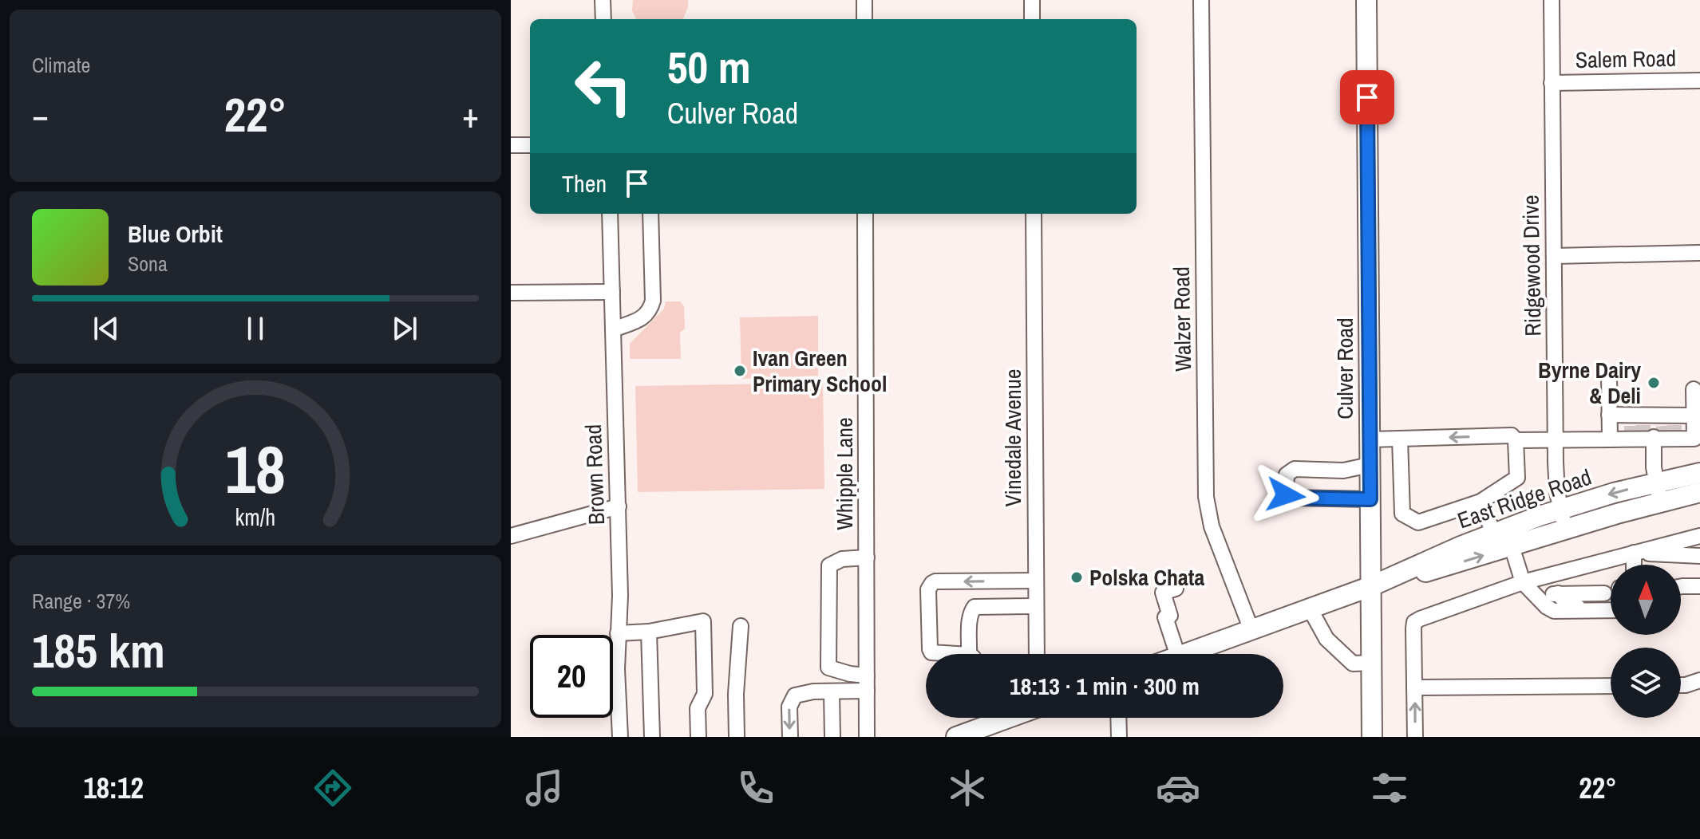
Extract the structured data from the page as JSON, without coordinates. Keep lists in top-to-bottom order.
{
  "streets": {
    "main road": ["Culver Road", "East Ridge Road"],
    "street": [
      "Salem Road",
      "Ridgewood Drive",
      "Walzer Road",
      "Vinedale Avenue",
      "Whipple Lane",
      "Brown Road"
    ]
  },
  "crossings": [
    ["Salem Road", "Ridgewood Drive"],
    ["Ridgewood Drive", "East Ridge Road"],
    ["Walzer Road", "East Ridge Road"],
    ["Culver Road", "East Ridge Road"]
  ],
  "places": ["Ivan Green Primary School", "Byrne Dairy & Deli", "Polska Chata"],
  "north": "top",
  "page": {
    "tile": [
      "Climate",
      ["Range · 37%", "185 km"]
    ],
    "turn": ["50 m", "Culver Road"],
    "heat": ["−", "22°", "+"],
    "then": "Then",
    "song": ["Blue Orbit", "Sona"],
    "limit": "20",
    "trip": "18:13 · 1 min · 300 m",
    "tabs": ["18:12", "22°"],
    "gauge": ["18", "km/h"]
  }
}
